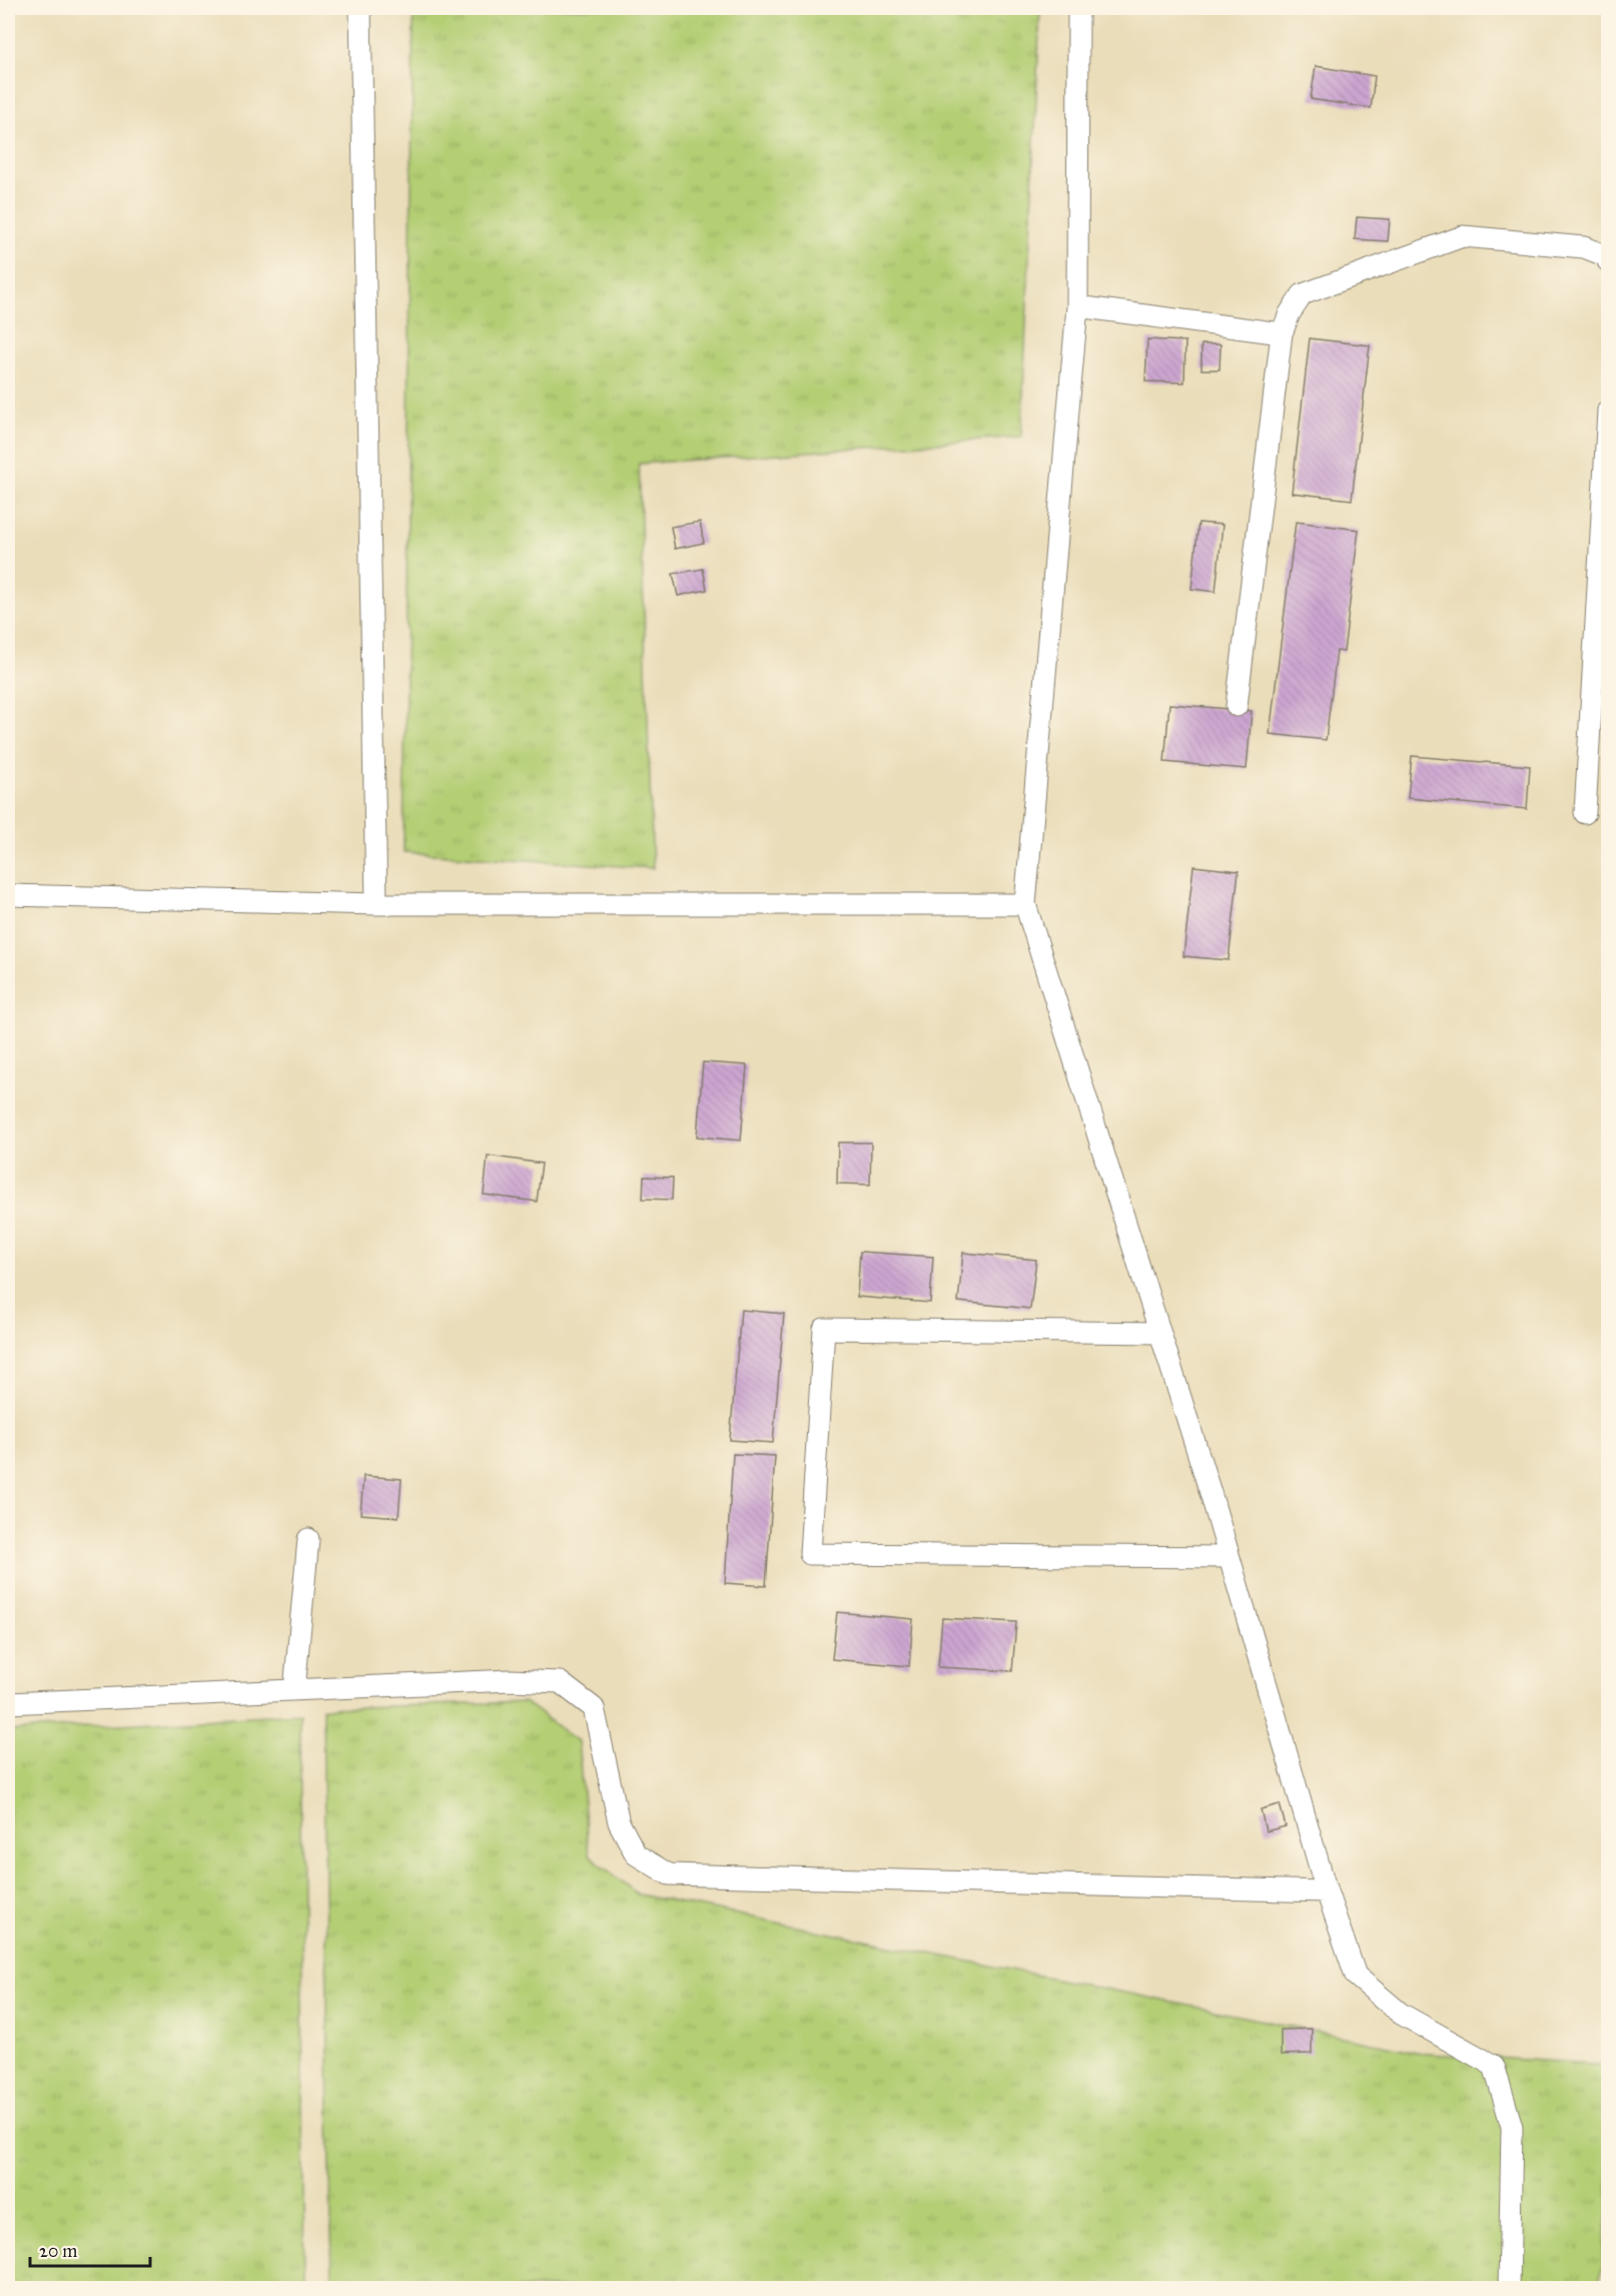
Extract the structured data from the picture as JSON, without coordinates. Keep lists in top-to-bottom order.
{
  "scale_bar": "20 m"
}
